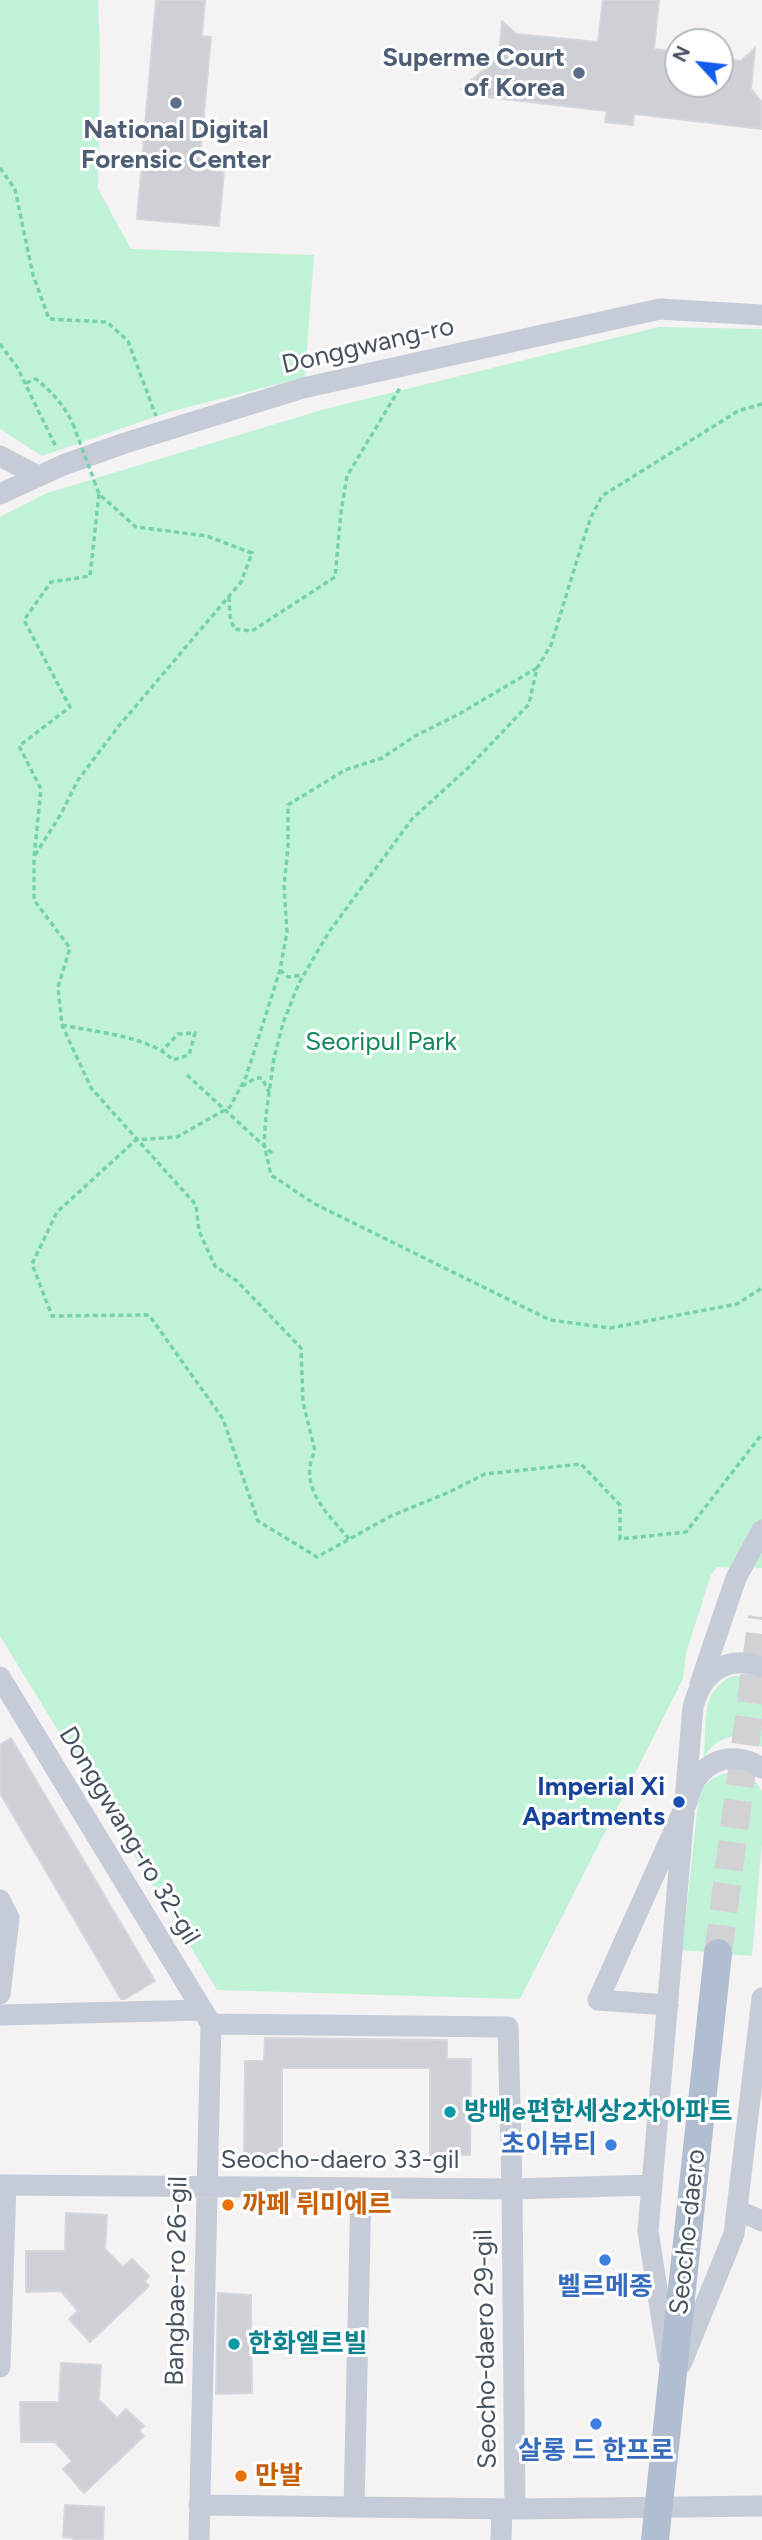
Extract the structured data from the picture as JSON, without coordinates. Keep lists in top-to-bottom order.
{
  "streets": {
    "main road": ["Seocho-daero"],
    "street": [
      "Donggwang-ro",
      "Donggwang-ro 32-gil",
      "Seocho-daero 33-gil",
      "Bangbae-ro 26-gil",
      "Seocho-daero 29-gil"
    ]
  },
  "crossings": [
    ["Donggwang-ro 32-gil", "Bangbae-ro 26-gil"],
    ["Seocho-daero 33-gil", "Seocho-daero"],
    ["Seocho-daero 33-gil", "Bangbae-ro 26-gil"],
    ["Seocho-daero 33-gil", "Seocho-daero 29-gil"],
    ["Seocho-daero", "Seocho-daero 29-gil"],
    ["Bangbae-ro 26-gil", "Seocho-daero 29-gil"]
  ],
  "parks": ["Seoripul Park"],
  "places": [
    "Superme Court of Korea",
    "National Digital Forensic Center",
    "Imperial Xi Apartments",
    "방배e편한세상2차아파트",
    "초이뷰티",
    "까페 뤼미에르",
    "벨르메종",
    "한화엘르빌",
    "살롱 드 한프로",
    "만발"
  ],
  "north": "top left"
}
